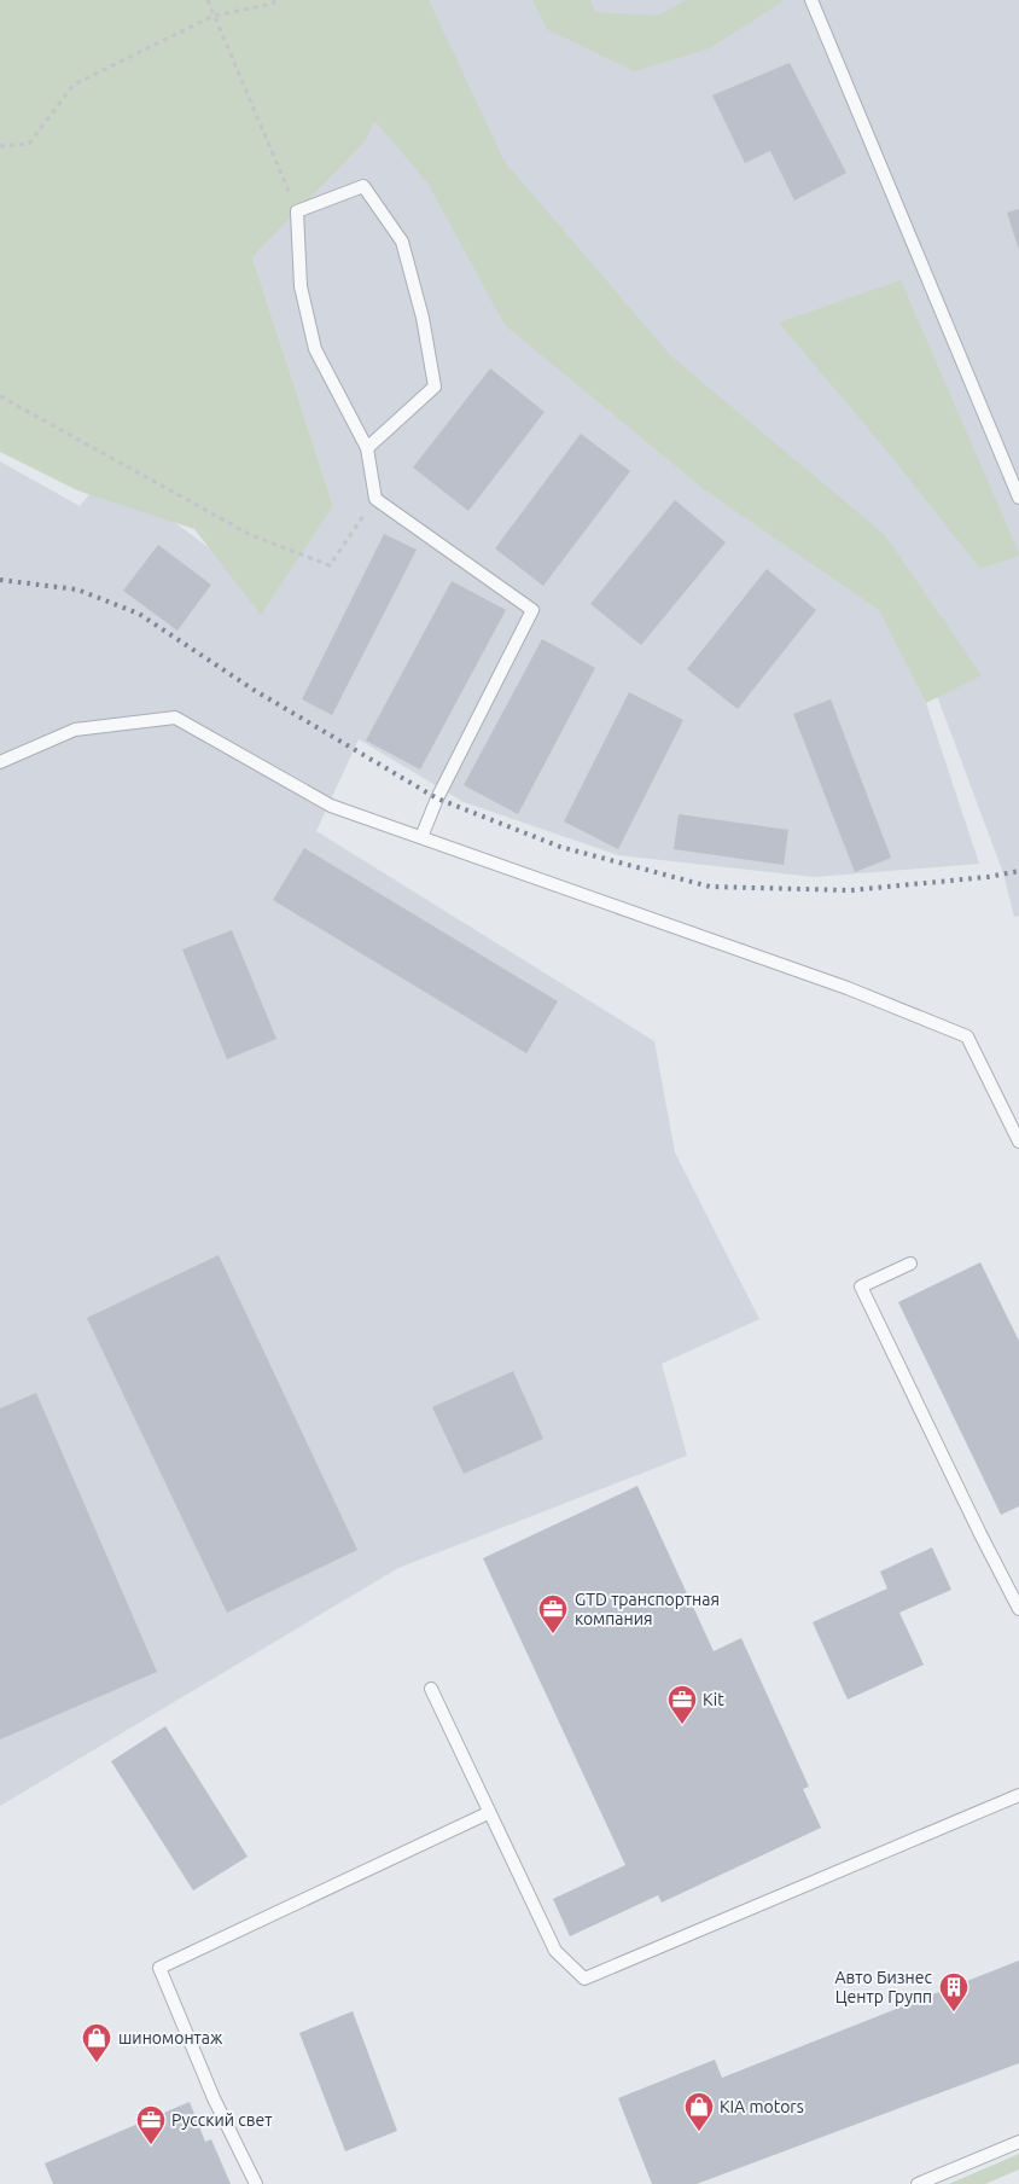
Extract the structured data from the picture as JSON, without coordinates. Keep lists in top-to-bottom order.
{
  "places": {
    "office": ["GTD транспортная компания", "Kit", "Русский свет"],
    "building": ["Авто Бизнес Центр Групп"],
    "shop": ["шиномонтаж", "KIA motors"]
  }
}
